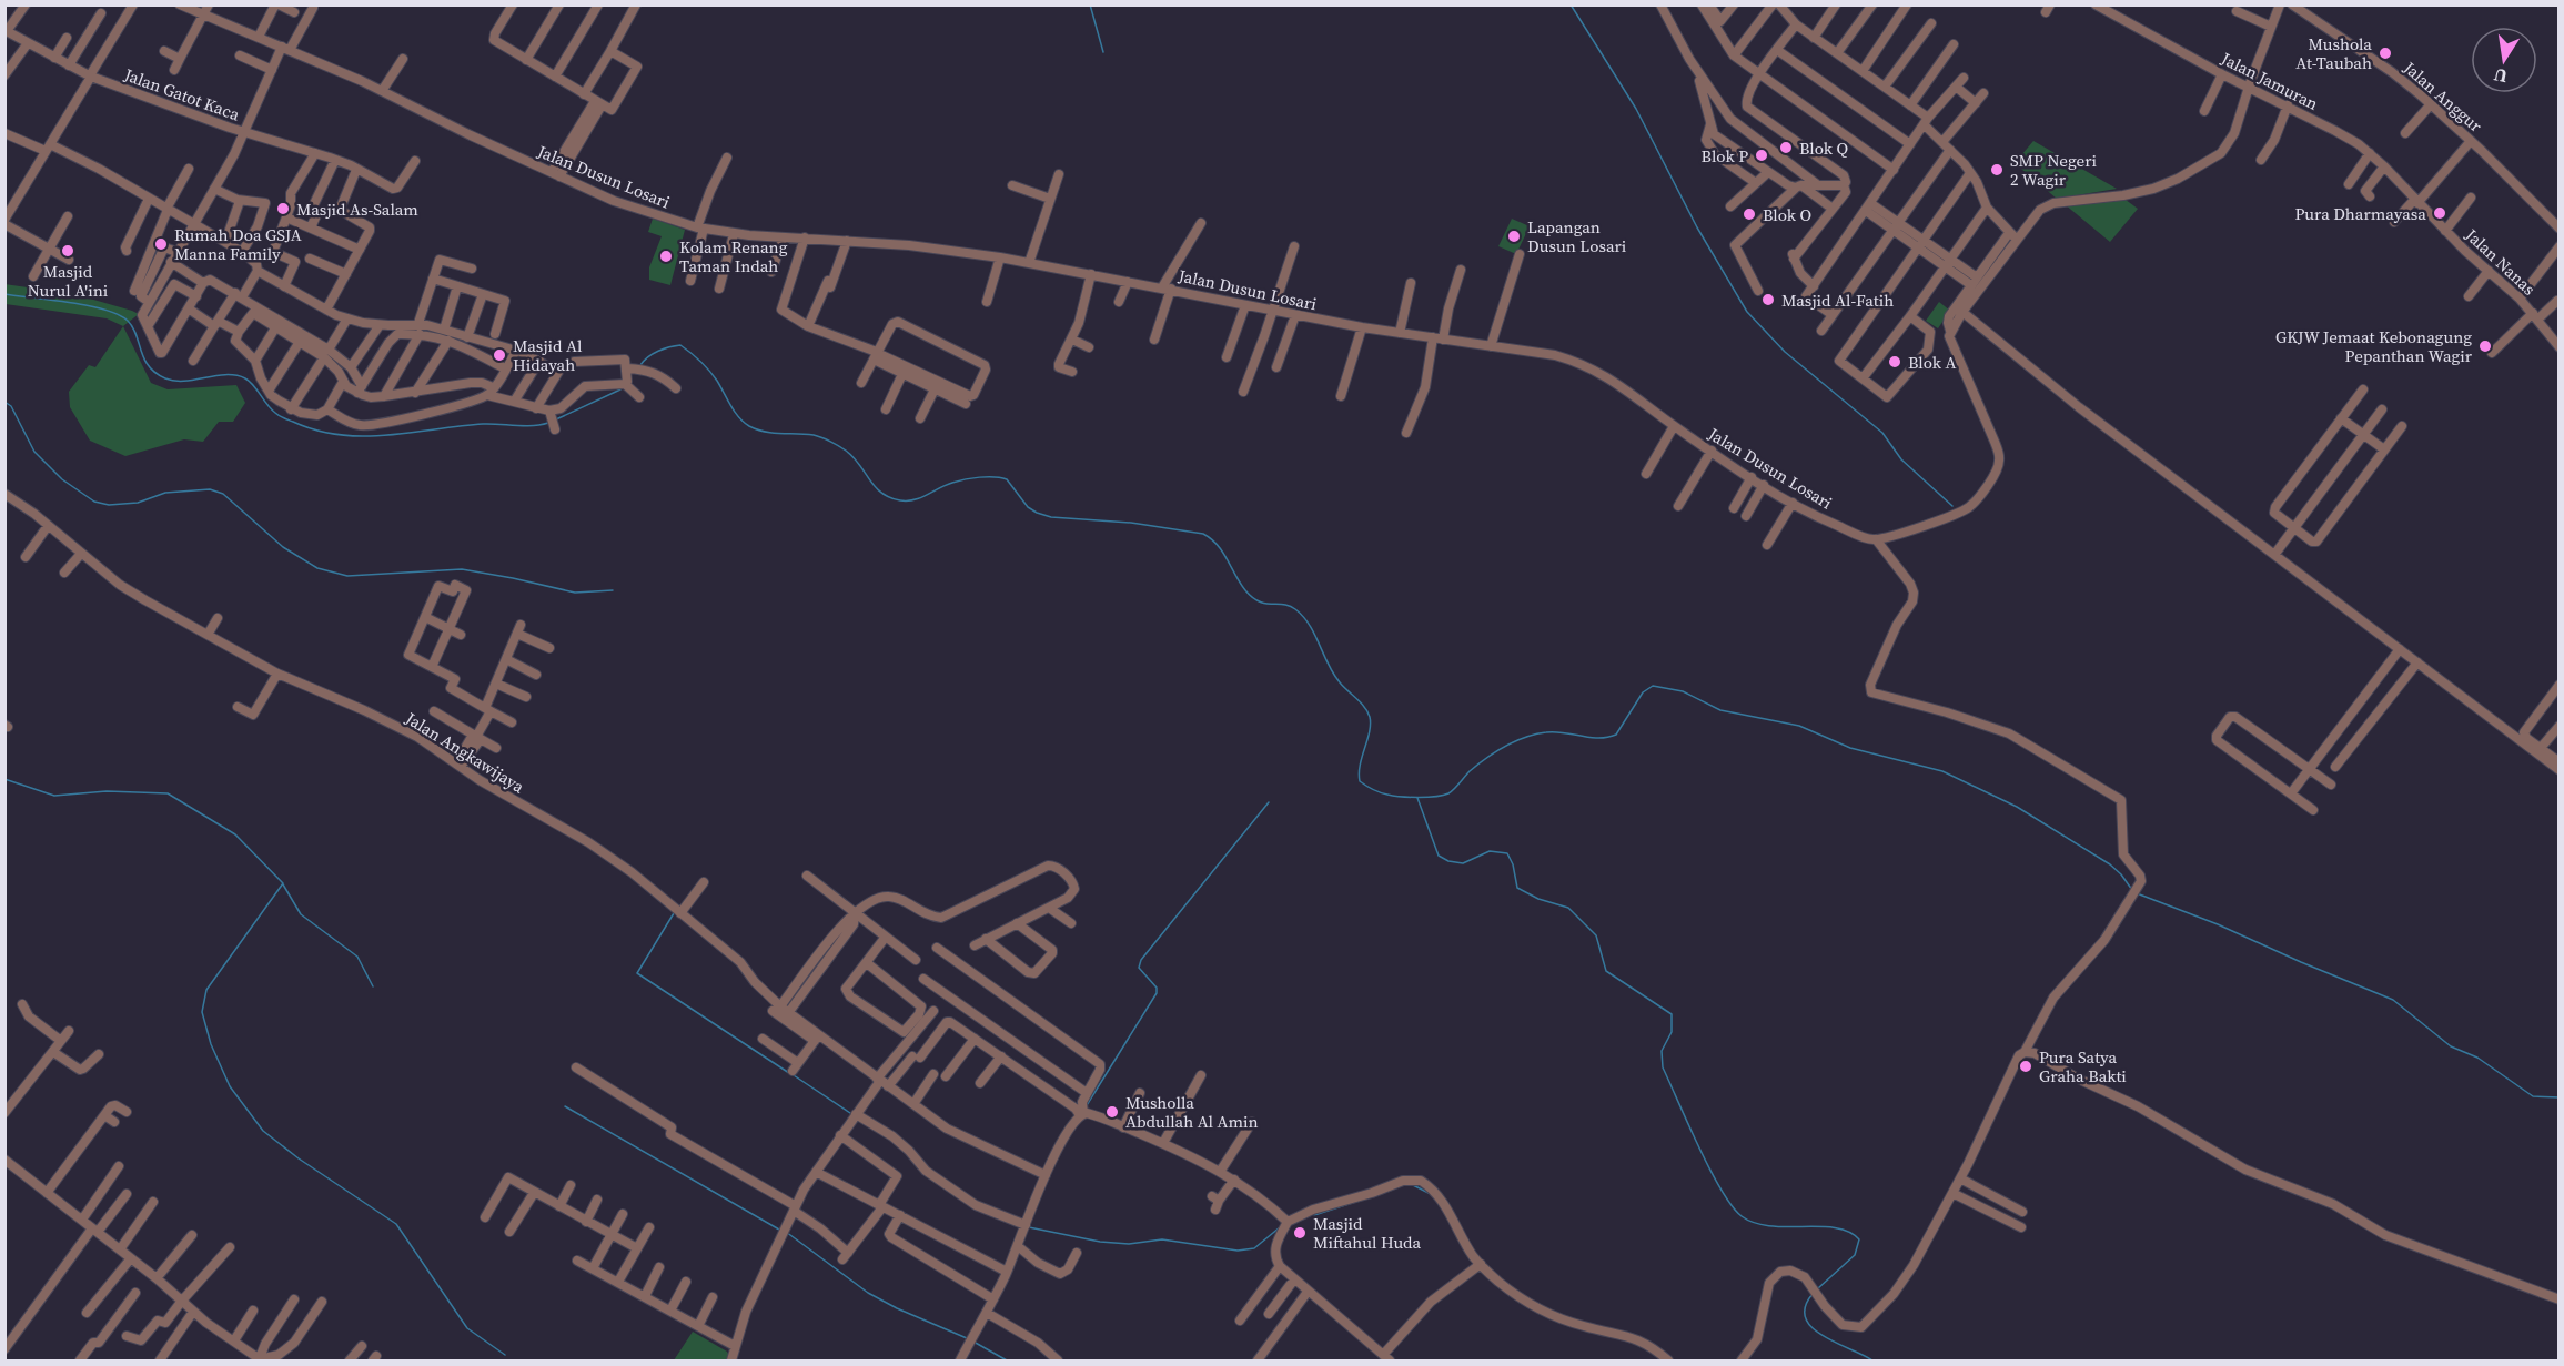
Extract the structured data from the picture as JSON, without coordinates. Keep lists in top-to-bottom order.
{
  "streets": {
    "street": [
      "Jalan Jamuran",
      "Jalan Gatot Kaca",
      "Jalan Anggur",
      "Jalan Dusun Losari",
      "Jalan Nanas",
      "Jalan Angkawijaya"
    ]
  },
  "crossings": [
    ["Jalan Jamuran", "Jalan Nanas"]
  ],
  "places": [
    "Mushola At-Taubah",
    "Blok Q",
    "Blok P",
    "SMP Negeri 2 Wagir",
    "Masjid As-Salam",
    "Pura Dharmayasa",
    "Blok O",
    "Lapangan Dusun Losari",
    "Rumah Doa GSJA Manna Family",
    "Masjid Nurul A'ini",
    "Kolam Renang Taman Indah",
    "Masjid Al-Fatih",
    "GKJW Jemaat Kebonagung Pepanthan Wagir",
    "Masjid Al Hidayah",
    "Blok A",
    "Pura Satya Graha Bakti",
    "Musholla Abdullah Al Amin",
    "Masjid Miftahul Huda"
  ],
  "north": "bottom"
}
